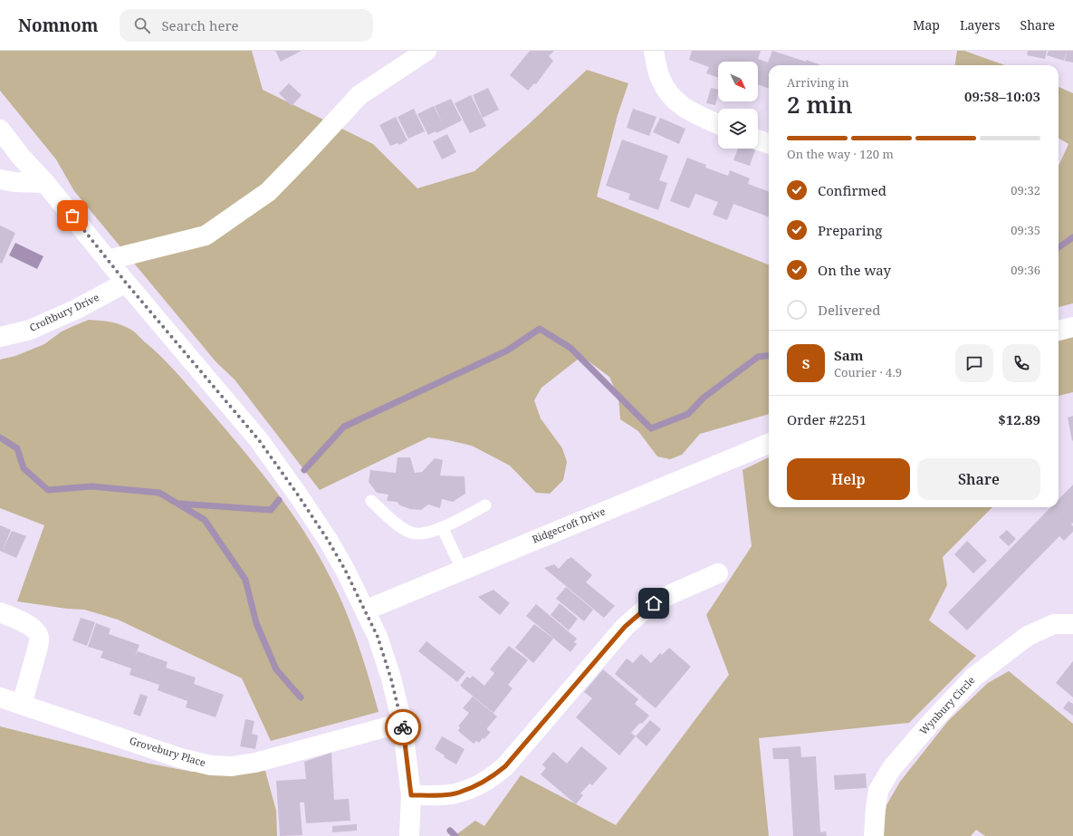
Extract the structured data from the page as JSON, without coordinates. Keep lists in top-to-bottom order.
{
  "streets": {
    "street": [
      "Croftbury Drive",
      "Ridgecroft Drive",
      "Wynbury Circle",
      "Grovebury Place"
    ]
  },
  "north": "bottom right",
  "page": {
    "header": "Nomnom",
    "search": "Search here",
    "nav": ["Map", "Layers", "Share"],
    "heading": ["2 min", "Arriving in", "09:58–10:03"],
    "panel": [
      "Sam",
      "Courier · 4.9",
      "Order #2251",
      "$12.89"
    ],
    "bar": "On the way · 120 m",
    "list": [
      ["Confirmed", "09:32"],
      ["Preparing", "09:35"],
      ["On the way", "09:36"],
      "Delivered"
    ],
    "round": "S",
    "buttons": ["Help", "Share"]
  }
}
